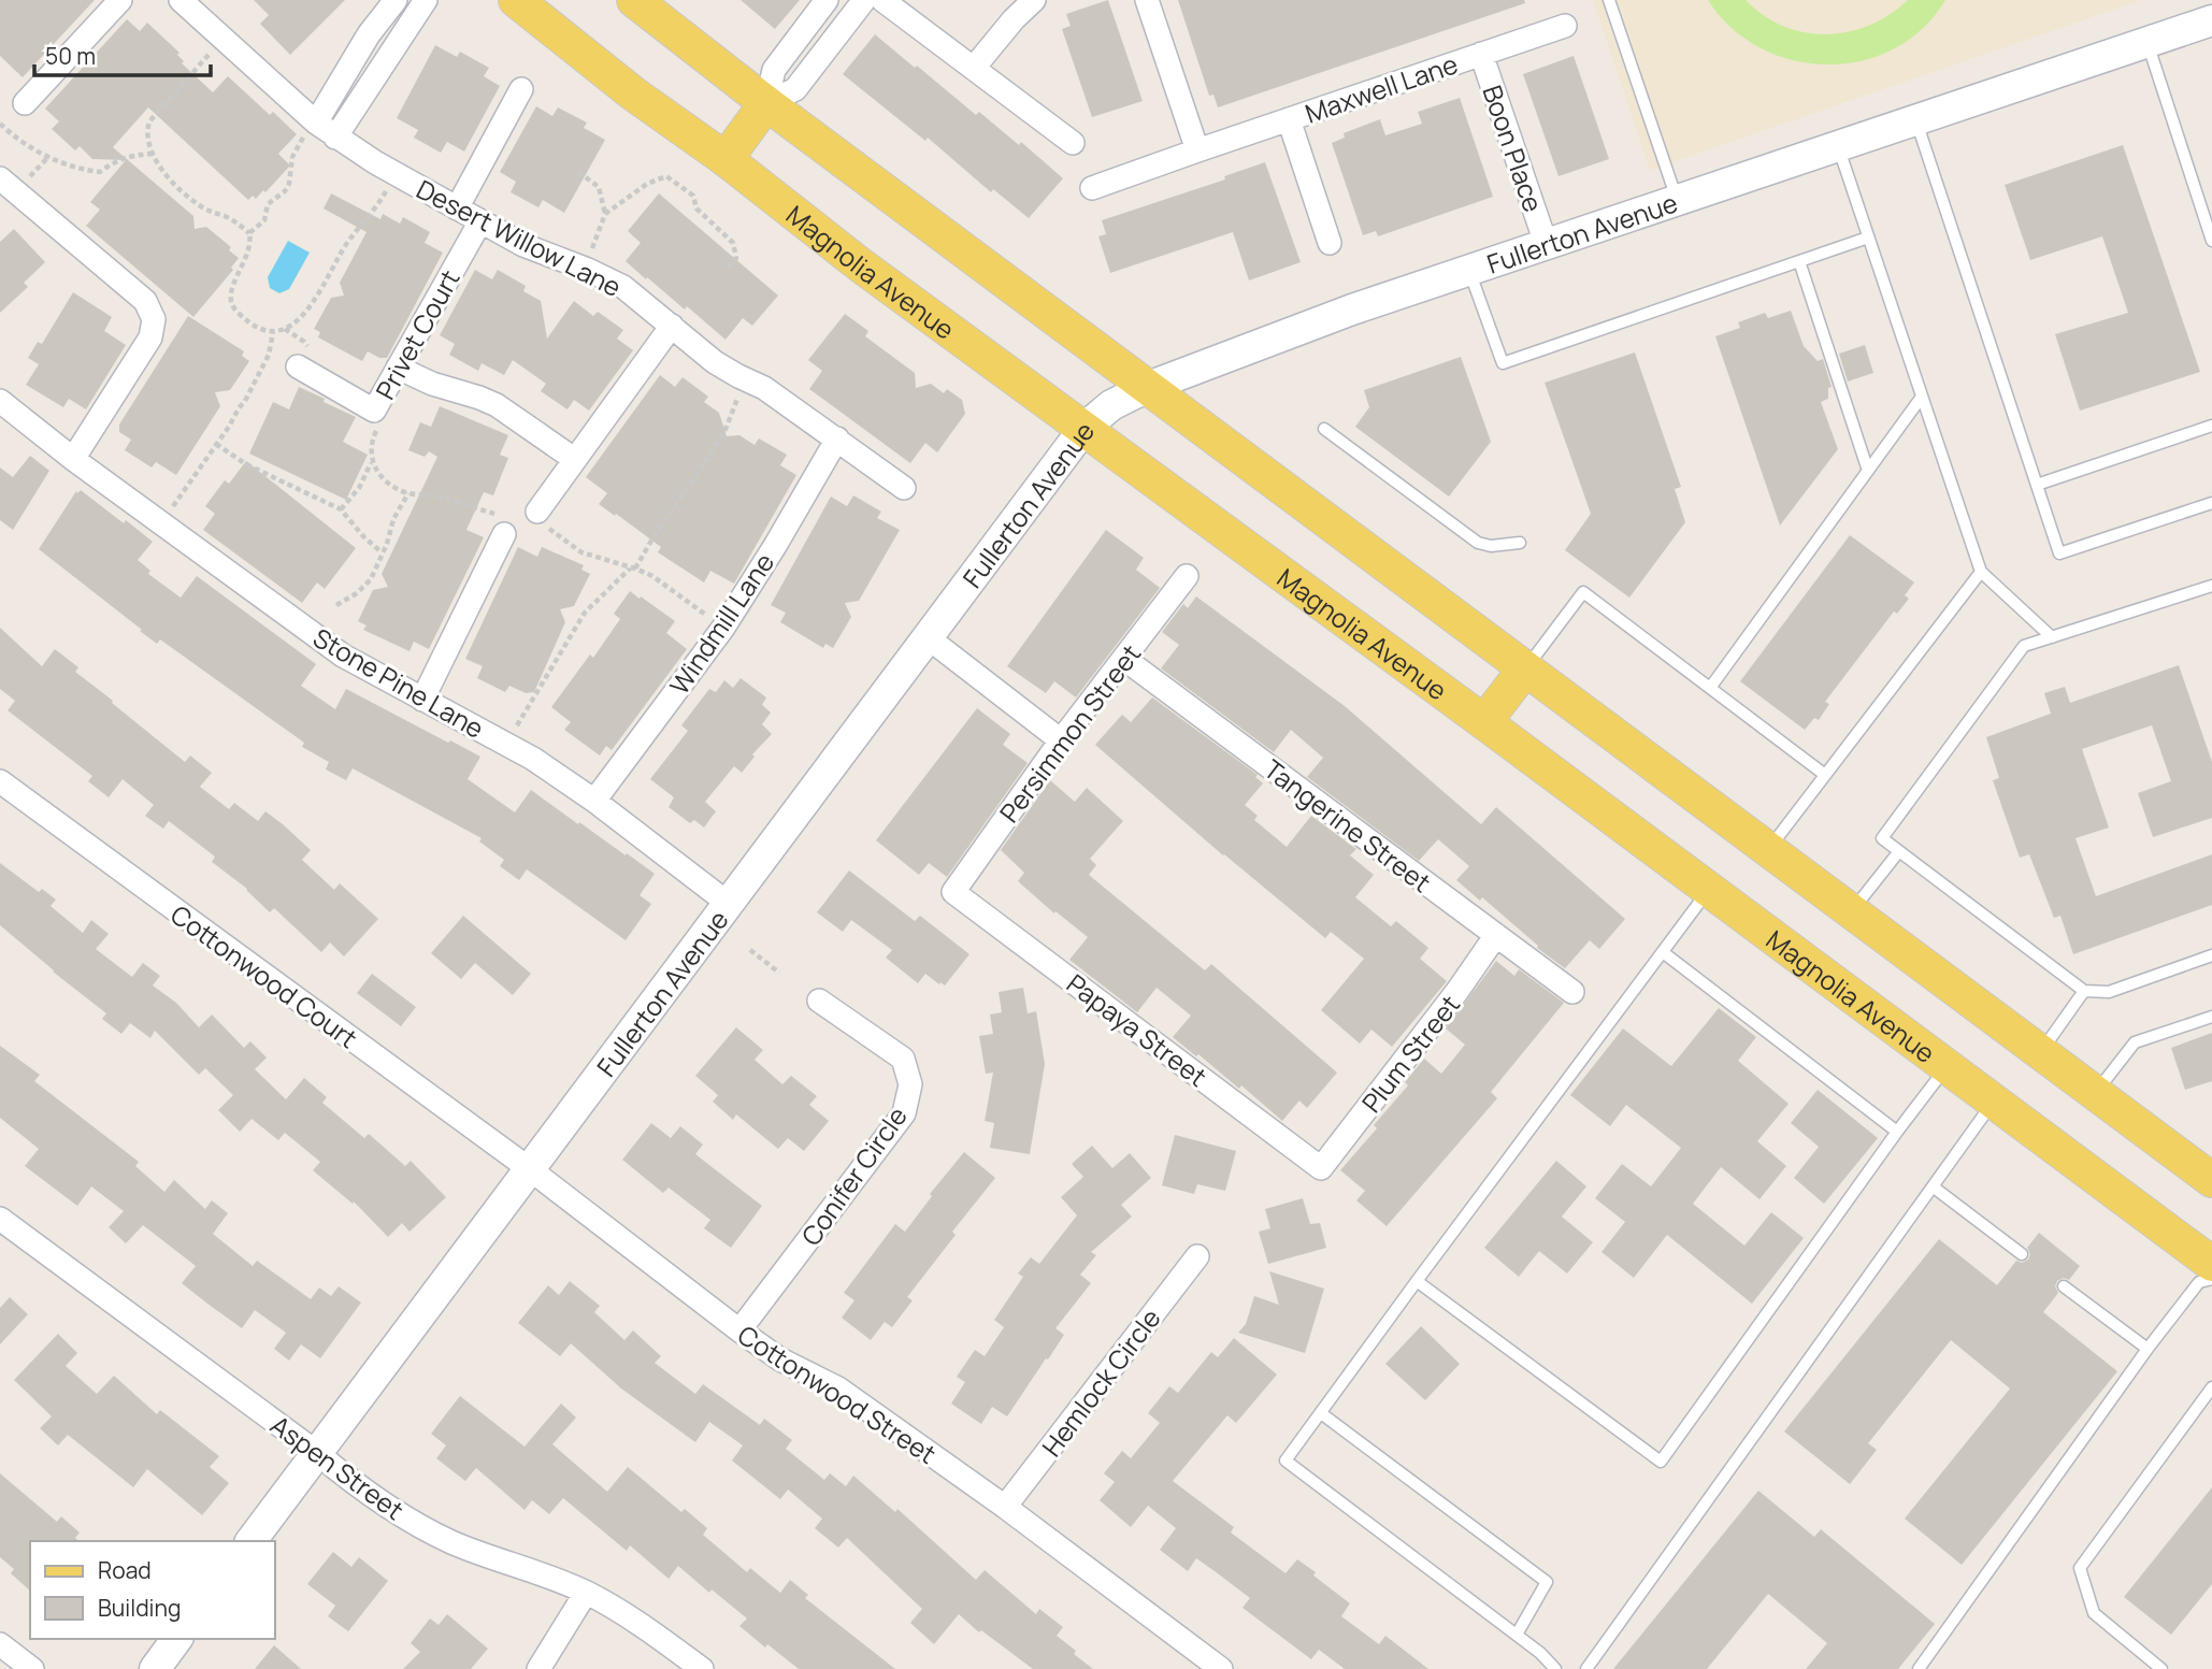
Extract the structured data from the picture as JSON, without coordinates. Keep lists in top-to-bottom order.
{
  "streets": {
    "main road": ["Fullerton Avenue", "Magnolia Avenue"],
    "street": [
      "Maxwell Lane",
      "Boon Place",
      "Desert Willow Lane",
      "Privet Court",
      "Windmill Lane",
      "Stone Pine Lane",
      "Persimmon Street",
      "Tangerine Street",
      "Cottonwood Court",
      "Papaya Street",
      "Plum Street",
      "Conifer Circle",
      "Hemlock Circle",
      "Cottonwood Street",
      "Aspen Street"
    ]
  },
  "crossings": [
    ["Maxwell Lane", "Boon Place"],
    ["Boon Place", "Fullerton Avenue"],
    ["Fullerton Avenue", "Magnolia Avenue"],
    ["Fullerton Avenue", "Stone Pine Lane"],
    ["Fullerton Avenue", "Cottonwood Court"],
    ["Fullerton Avenue", "Cottonwood Street"],
    ["Fullerton Avenue", "Aspen Street"],
    ["Desert Willow Lane", "Privet Court"],
    ["Desert Willow Lane", "Windmill Lane"],
    ["Windmill Lane", "Stone Pine Lane"],
    ["Persimmon Street", "Tangerine Street"],
    ["Persimmon Street", "Papaya Street"],
    ["Tangerine Street", "Plum Street"],
    ["Cottonwood Court", "Cottonwood Street"],
    ["Papaya Street", "Plum Street"],
    ["Conifer Circle", "Cottonwood Street"],
    ["Hemlock Circle", "Cottonwood Street"]
  ],
  "legend": ["Road", "Building"],
  "scale_bar": "50 m"
}
